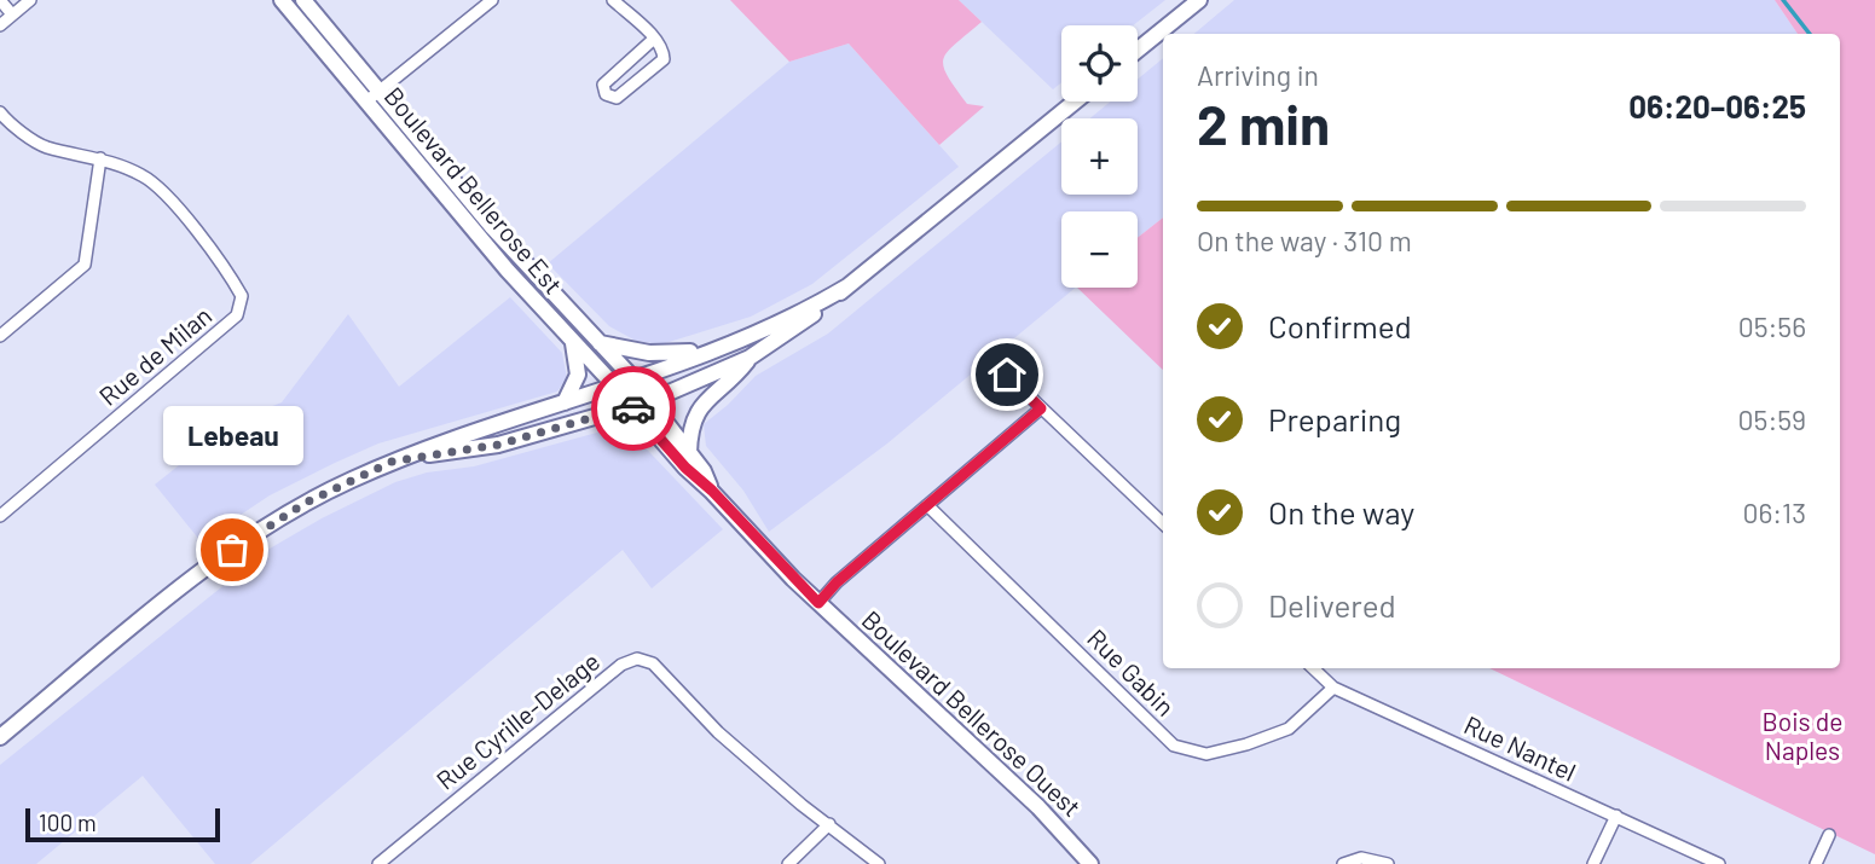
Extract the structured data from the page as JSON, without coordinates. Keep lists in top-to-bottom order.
{
  "streets": {
    "main road": ["Boulevard Bellerose Est", "Boulevard Bellerose Ouest"],
    "street": [
      "Rue de Milan",
      "Rue Gabin",
      "Rue Cyrille-Delage",
      "Rue Nantel"
    ]
  },
  "crossings": [
    ["Boulevard Bellerose Est", "Boulevard Bellerose Ouest"],
    ["Rue Gabin", "Rue Nantel"]
  ],
  "parks": ["Bois de Naples"],
  "places": ["Lebeau"],
  "scale_bar": "100 m",
  "page": {
    "map_buttons": ["+", "−"],
    "heading": ["2 min", "Arriving in", "06:20–06:25"],
    "bar": "On the way · 310 m",
    "list": [
      ["Confirmed", "05:56"],
      ["Preparing", "05:59"],
      ["On the way", "06:13"],
      "Delivered"
    ],
    "bubble": "Lebeau",
    "scale": "100 m"
  }
}
